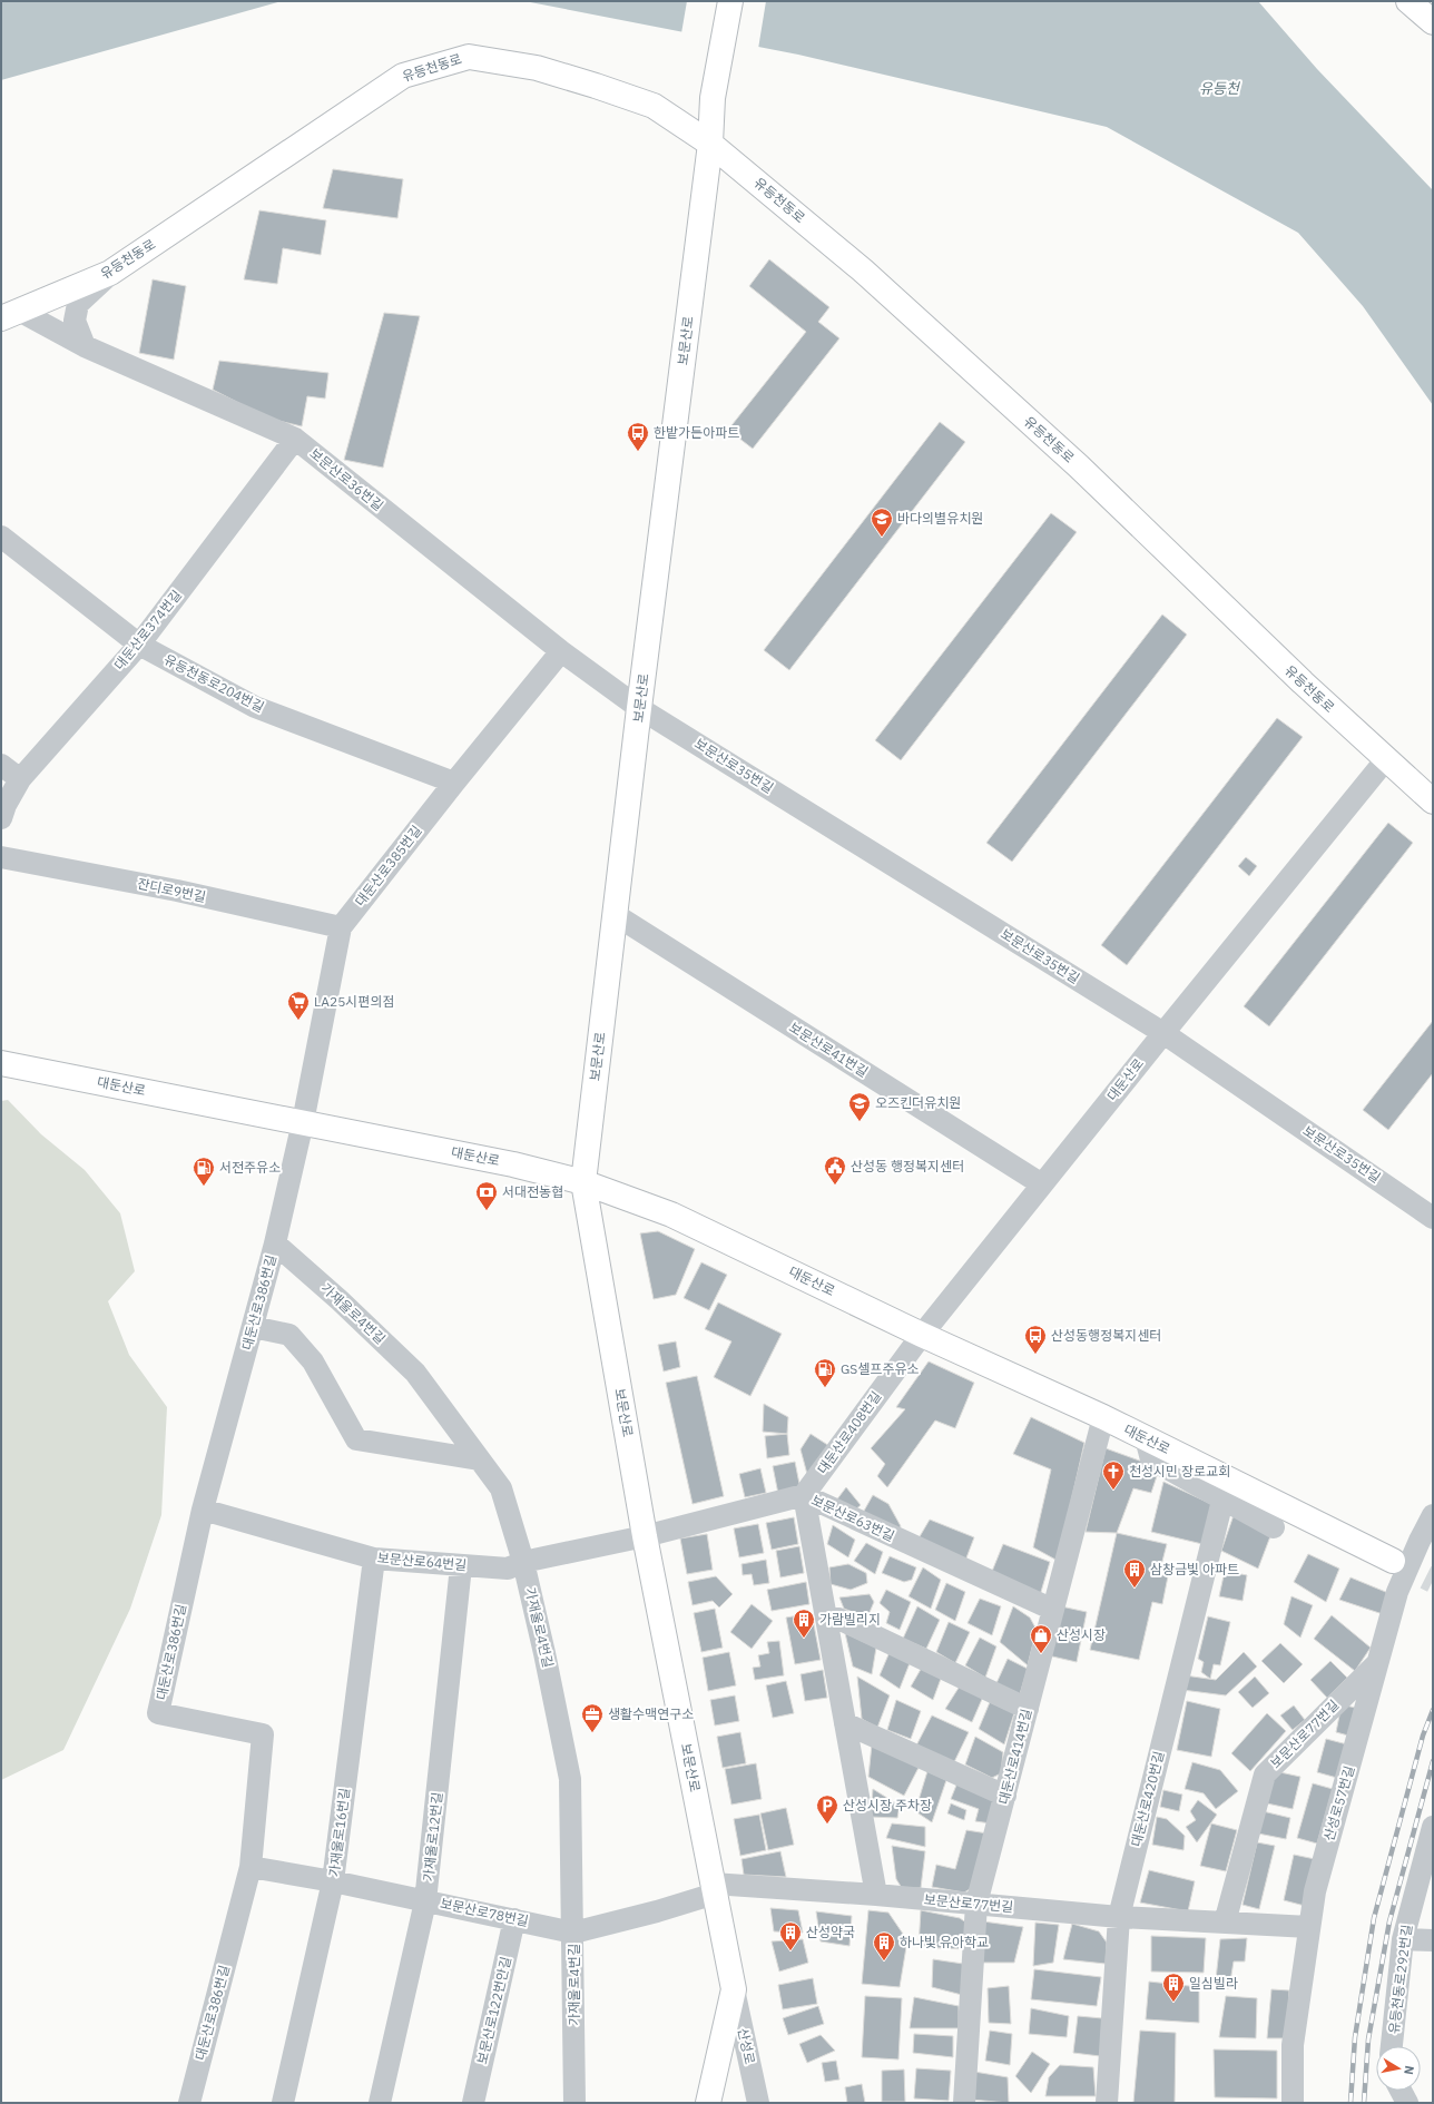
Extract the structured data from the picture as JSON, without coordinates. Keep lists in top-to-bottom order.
{
  "streets": {
    "main road": ["유등천동로", "보문산로", "대둔산로"],
    "street": [
      "보문산로36번길",
      "대둔산로374번길",
      "유등천동로204번길",
      "보문산로35번길",
      "대둔산로385번길",
      "잔디로9번길",
      "보문산로41번길",
      "대둔산로386번길",
      "가재울로4번길",
      "대둔산로408번길",
      "보문산로63번길",
      "보문산로64번길",
      "보문산로77번길",
      "대둔산로414번길",
      "대둔산로420번길",
      "산성로57번길",
      "가재울로16번길",
      "가재울로12번길",
      "보문산로78번길",
      "유등천동로292번길",
      "보문산로122번안길",
      "산성로"
    ]
  },
  "crossings": [
    ["유등천동로", "보문산로"],
    ["유등천동로", "보문산로36번길"],
    ["유등천동로", "대둔산로"],
    ["보문산로", "보문산로36번길"],
    ["보문산로", "보문산로35번길"],
    ["보문산로", "보문산로41번길"],
    ["보문산로", "대둔산로"],
    ["보문산로", "보문산로63번길"],
    ["보문산로", "보문산로64번길"],
    ["보문산로", "보문산로77번길"],
    ["보문산로", "보문산로78번길"],
    ["보문산로", "산성로"],
    ["보문산로36번길", "대둔산로374번길"],
    ["보문산로36번길", "보문산로35번길"],
    ["보문산로36번길", "대둔산로385번길"],
    ["대둔산로374번길", "유등천동로204번길"],
    ["유등천동로204번길", "대둔산로385번길"],
    ["보문산로35번길", "대둔산로"],
    ["대둔산로385번길", "잔디로9번길"],
    ["대둔산로385번길", "대둔산로"],
    ["대둔산로385번길", "대둔산로386번길"],
    ["보문산로41번길", "대둔산로"],
    ["대둔산로", "대둔산로386번길"],
    ["대둔산로", "대둔산로408번길"],
    ["대둔산로", "대둔산로414번길"],
    ["대둔산로386번길", "가재울로4번길"],
    ["대둔산로386번길", "보문산로64번길"],
    ["대둔산로386번길", "보문산로78번길"],
    ["가재울로4번길", "보문산로64번길"],
    ["가재울로4번길", "보문산로78번길"],
    ["대둔산로408번길", "보문산로63번길"],
    ["보문산로63번길", "보문산로64번길"],
    ["보문산로63번길", "대둔산로414번길"],
    ["보문산로64번길", "가재울로16번길"],
    ["보문산로64번길", "가재울로12번길"],
    ["보문산로77번길", "대둔산로414번길"],
    ["보문산로77번길", "대둔산로420번길"],
    ["보문산로77번길", "산성로57번길"],
    ["보문산로77번길", "보문산로78번길"],
    ["가재울로16번길", "보문산로78번길"],
    ["가재울로12번길", "보문산로78번길"],
    ["보문산로78번길", "보문산로122번안길"]
  ],
  "water": ["유등천"],
  "places": {
    "bus stop": ["한밭가든아파트", "산성동행정복지센터"],
    "school or university": ["바다의별유치원", "오즈킨더유치원"],
    "supermarket": ["LA25시편의점"],
    "public building": ["산성동 행정복지센터"],
    "fuel station": ["서전주유소", "GS셀프주유소"],
    "bank": ["서대전농협"],
    "church": ["천성시민 장로교회"],
    "building": [
      "삼창금빛 아파트",
      "가람빌리지",
      "산성약국",
      "하나빛 유아학교",
      "일심빌라"
    ],
    "shop": ["산성시장"],
    "office": ["생활수맥연구소"],
    "parking": ["산성시장 주차장"]
  },
  "north": "right"
}
